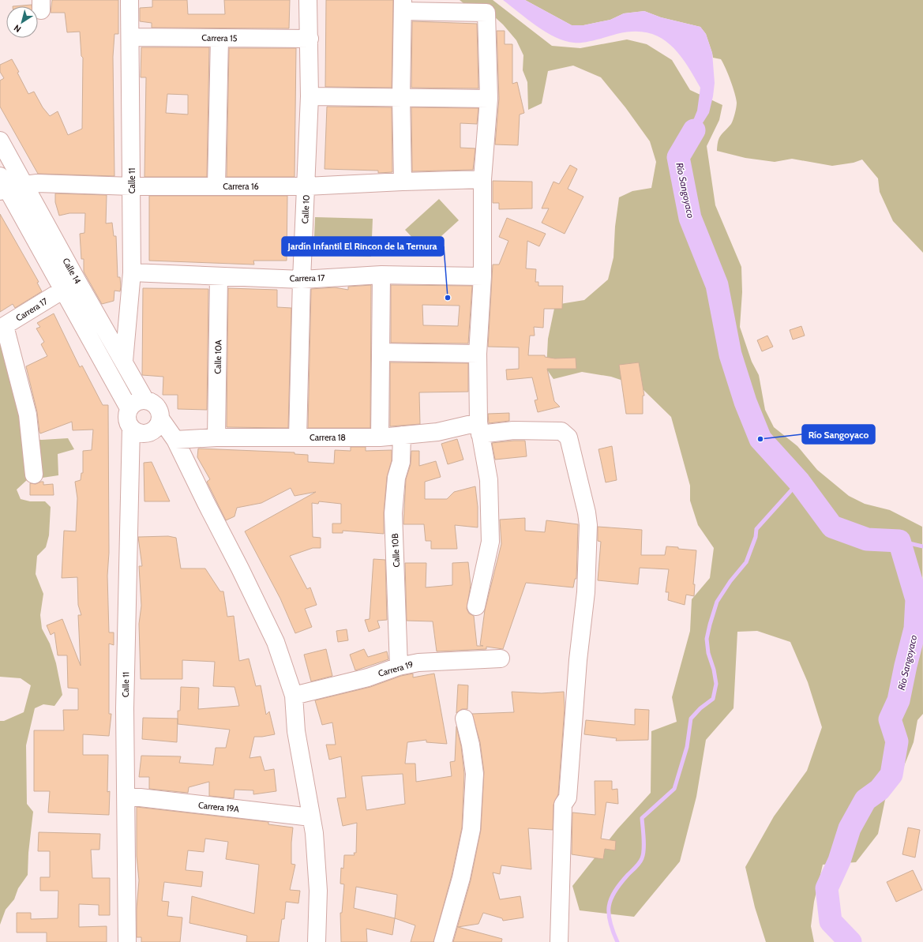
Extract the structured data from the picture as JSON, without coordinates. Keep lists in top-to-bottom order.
{
  "streets": {
    "street": [
      "Carrera 15",
      "Calle 11",
      "Carrera 16",
      "Calle 10",
      "Calle 14",
      "Carrera 17",
      "Calle 10A",
      "Carrera 18",
      "Calle 10B",
      "Carrera 19",
      "Carrera 19A"
    ]
  },
  "crossings": [
    ["Carrera 15", "Calle 11"],
    ["Carrera 15", "Calle 10"],
    ["Calle 11", "Carrera 16"],
    ["Calle 11", "Calle 14"],
    ["Calle 11", "Carrera 17"],
    ["Calle 11", "Carrera 19A"],
    ["Carrera 16", "Calle 10"],
    ["Carrera 16", "Calle 14"],
    ["Calle 10", "Carrera 17"],
    ["Calle 10", "Carrera 18"],
    ["Calle 14", "Carrera 17"],
    ["Carrera 17", "Calle 10A"],
    ["Calle 10A", "Carrera 18"],
    ["Carrera 18", "Calle 10B"],
    ["Calle 10B", "Carrera 19"]
  ],
  "water": ["Río Sangoyaco"],
  "places": ["Jardín Infantil El Rincon de la Ternura", "Río Sangoyaco"],
  "north": "bottom left"
}
